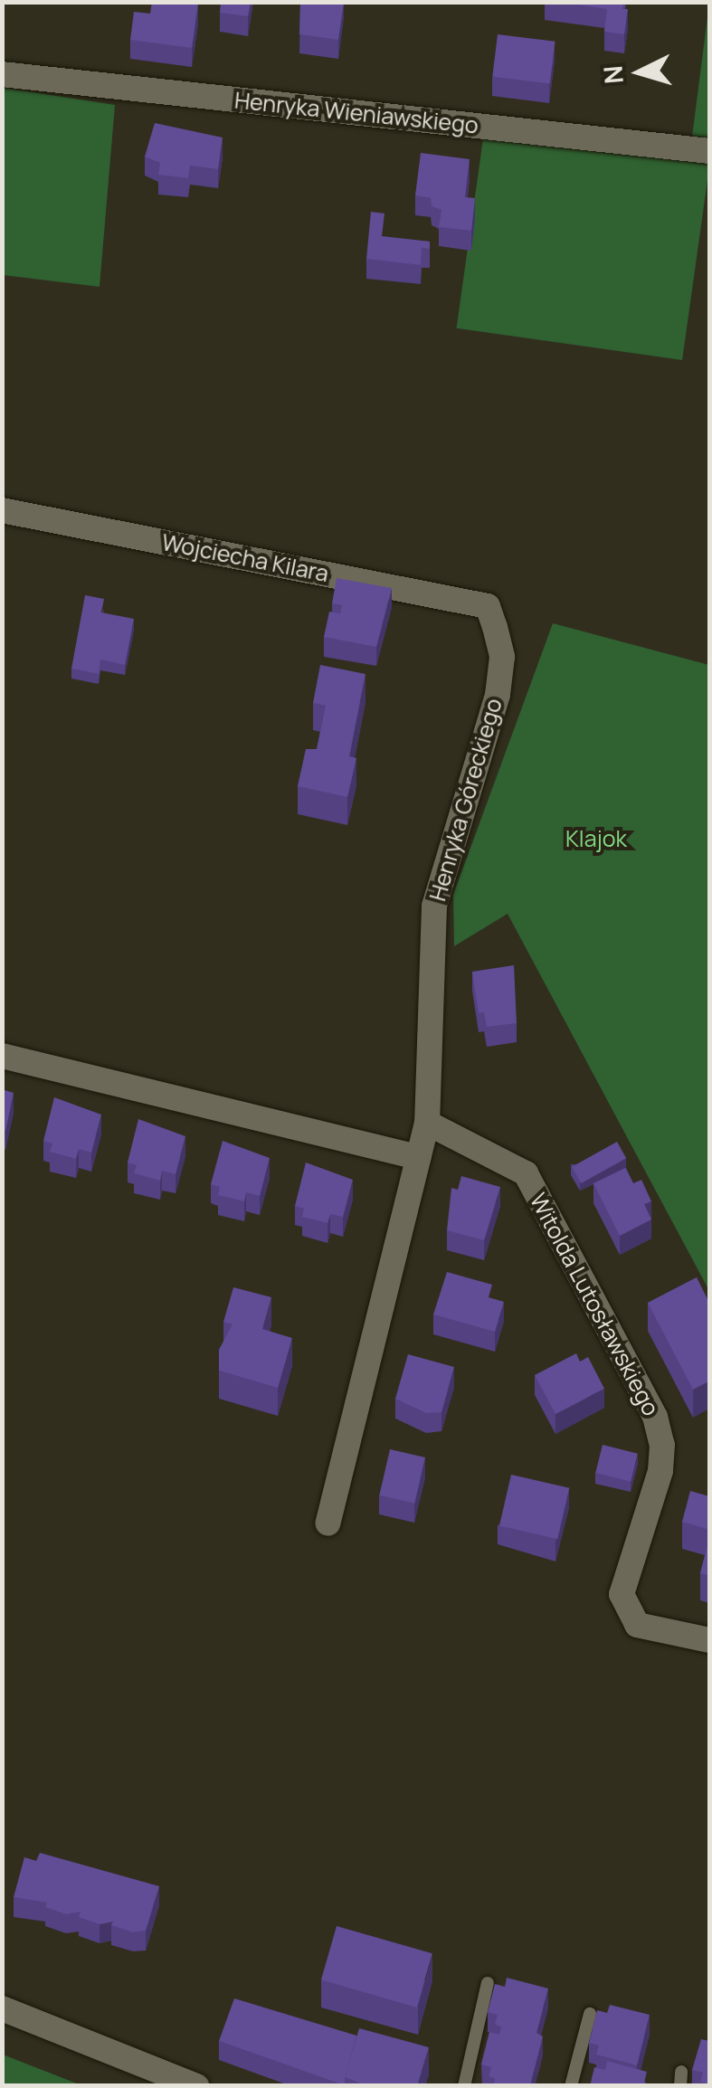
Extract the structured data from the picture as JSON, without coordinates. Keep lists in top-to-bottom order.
{
  "streets": {
    "street": [
      "Henryka Wieniawskiego",
      "Wojciecha Kilara",
      "Henryka Góreckiego",
      "Witolda Lutosławskiego"
    ]
  },
  "crossings": [
    ["Wojciecha Kilara", "Henryka Góreckiego"],
    ["Henryka Góreckiego", "Witolda Lutosławskiego"]
  ],
  "parks": ["Klajok"],
  "north": "left"
}
